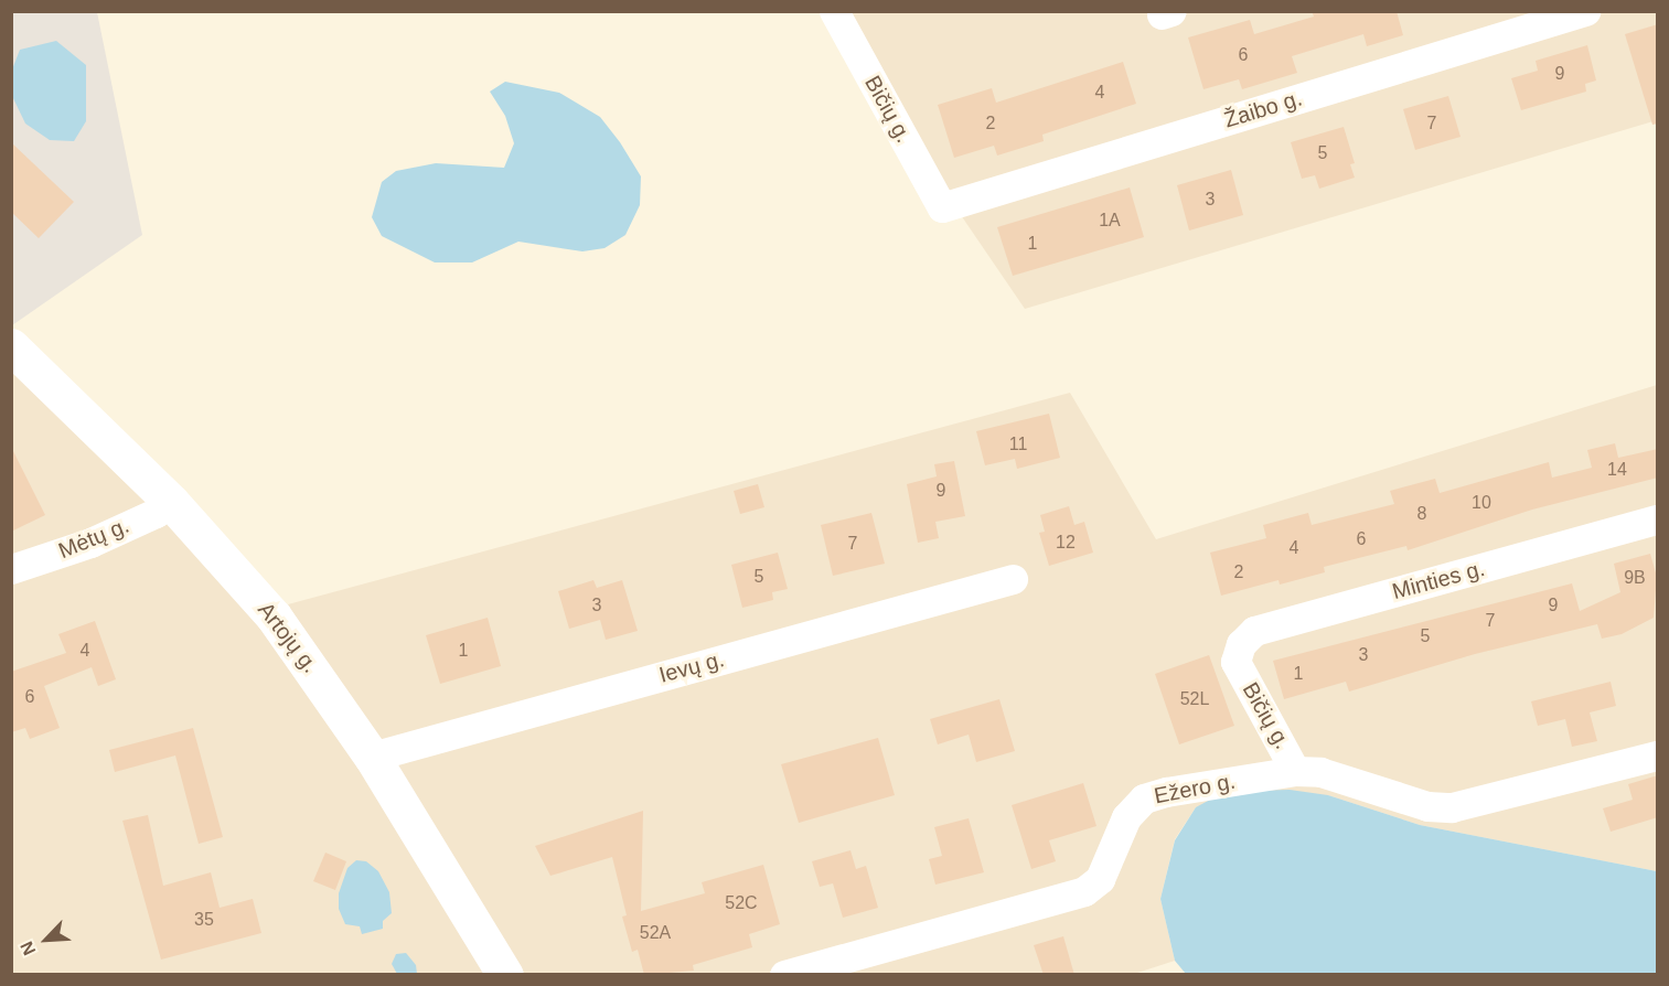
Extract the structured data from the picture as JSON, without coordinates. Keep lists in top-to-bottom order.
{
  "streets": {
    "main road": ["Artojų g."],
    "street": [
      "Bičių g.",
      "Žaibo g.",
      "Mėtų g.",
      "Minties g.",
      "Ievų g.",
      "Ežero g."
    ]
  },
  "crossings": [
    ["Bičių g.", "Žaibo g."],
    ["Bičių g.", "Minties g."],
    ["Bičių g.", "Ežero g."],
    ["Mėtų g.", "Artojų g."],
    ["Artojų g.", "Ievų g."]
  ],
  "house_numbers": [
    "6",
    "9",
    "4",
    "2",
    "7",
    "5",
    "3",
    "1A",
    "1",
    "11",
    "14",
    "9",
    "10",
    "8",
    "6",
    "12",
    "7",
    "4",
    "2",
    "5",
    "9B",
    "3",
    "9",
    "7",
    "5",
    "4",
    "1",
    "3",
    "1",
    "6",
    "52L",
    "52C",
    "35",
    "52A"
  ],
  "north": "bottom left"
}
